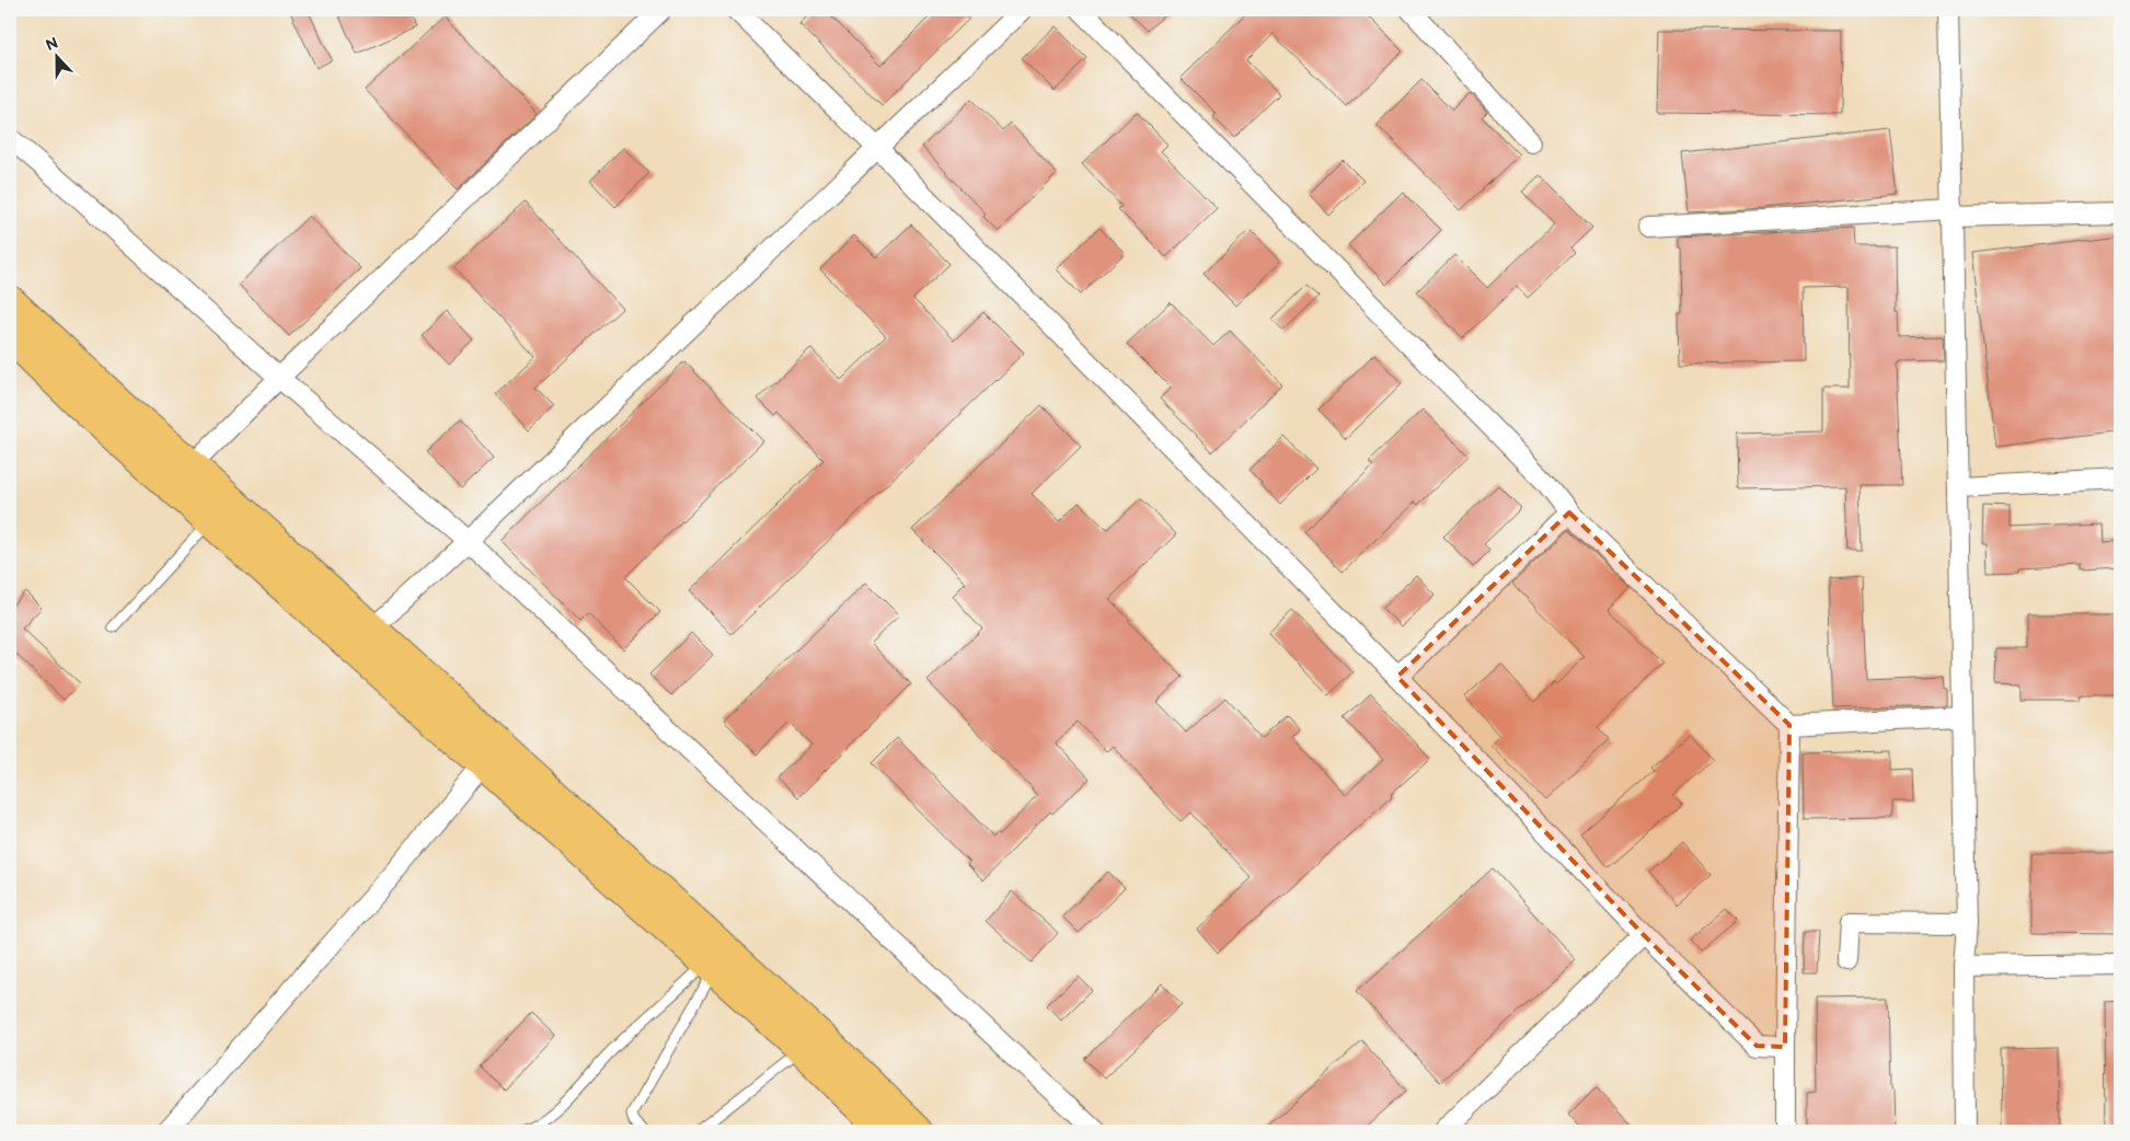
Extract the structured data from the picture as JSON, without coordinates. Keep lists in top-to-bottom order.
{
  "north": "top"
}
